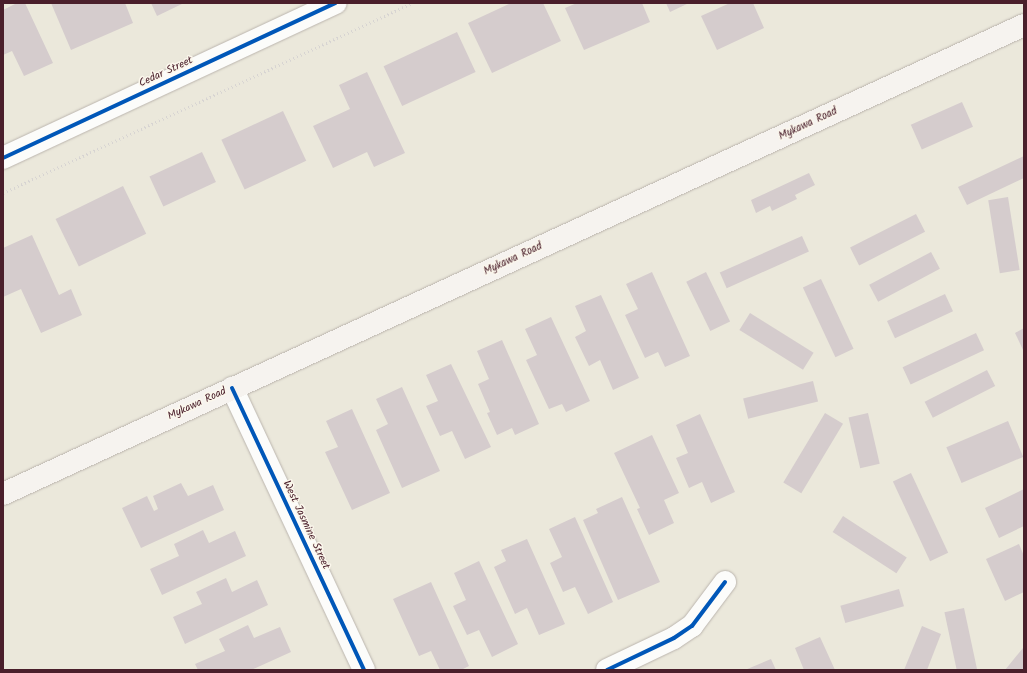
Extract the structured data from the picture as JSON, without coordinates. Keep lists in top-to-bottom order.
{
  "streets": {
    "main road": ["Mykawa Road"],
    "street": ["Cedar Street", "West Jasmine Street"]
  },
  "crossings": [
    ["Mykawa Road", "West Jasmine Street"]
  ]
}
